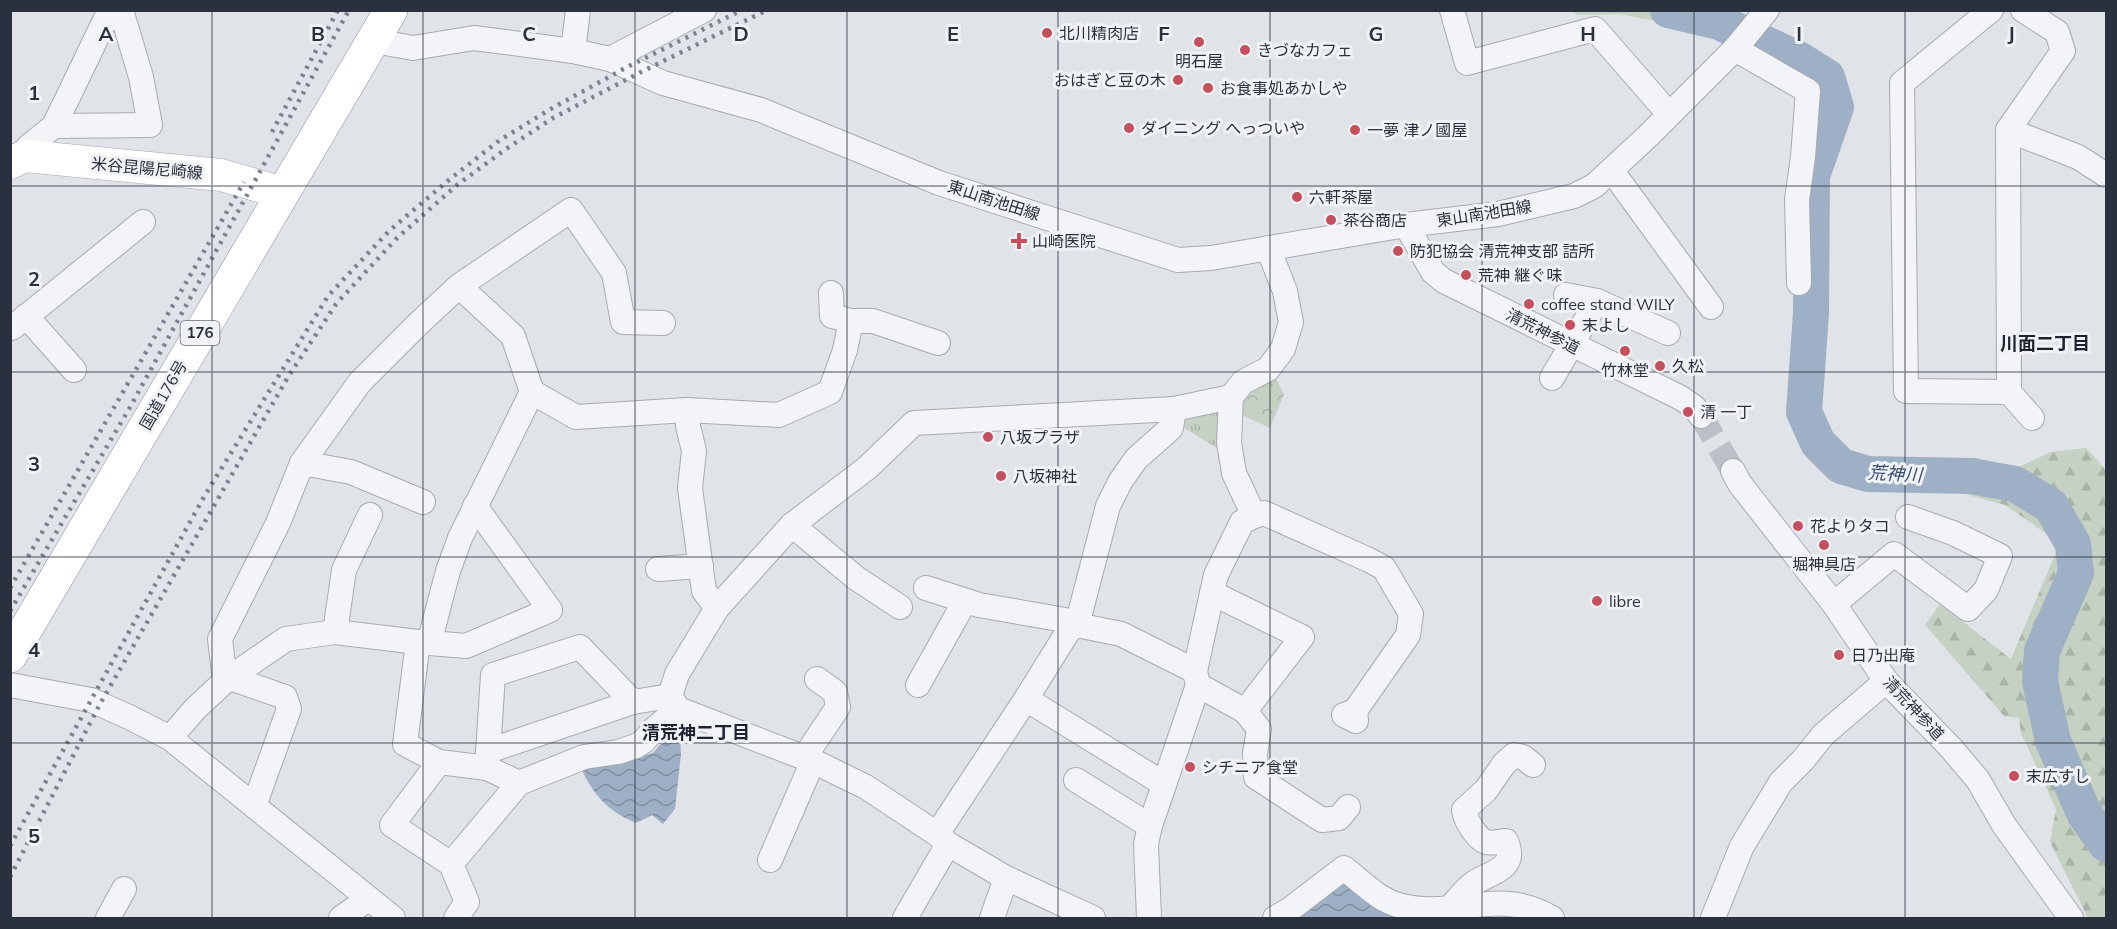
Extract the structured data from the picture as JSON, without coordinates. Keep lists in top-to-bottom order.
{
  "streets": {
    "highway": ["176", "国道176号"],
    "main road": ["米谷昆陽尼崎線"],
    "street": ["東山南池田線", "清荒神参道"]
  },
  "crossings": [
    ["米谷昆陽尼崎線", "国道176号"],
    ["東山南池田線", "清荒神参道"],
    ["東山南池田線", "国道176号"]
  ],
  "districts": ["川面二丁目", "清荒神二丁目"],
  "water": ["荒神川"],
  "places": {
    "other": [
      "北川精肉店",
      "明石屋",
      "きづなカフェ",
      "おはぎと豆の木",
      "お食事処あかしや",
      "ダイニング へっついや",
      "一夢 津ノ國屋",
      "六軒茶屋",
      "茶谷商店",
      "防犯協会 清荒神支部 詰所",
      "荒神 継ぐ味",
      "coffee stand WILY",
      "末よし",
      "竹林堂",
      "久松",
      "清 一丁",
      "八坂プラザ",
      "八坂神社",
      "花よりタコ",
      "堀神具店",
      "libre",
      "日乃出庵",
      "シチニア食堂",
      "末広すし"
    ],
    "health": ["山崎医院"]
  },
  "grid": {
    "columns": [
      "A",
      "B",
      "C",
      "D",
      "E",
      "F",
      "G",
      "H",
      "I",
      "J"
    ],
    "rows": [
      "1",
      "2",
      "3",
      "4",
      "5"
    ]
  }
}
